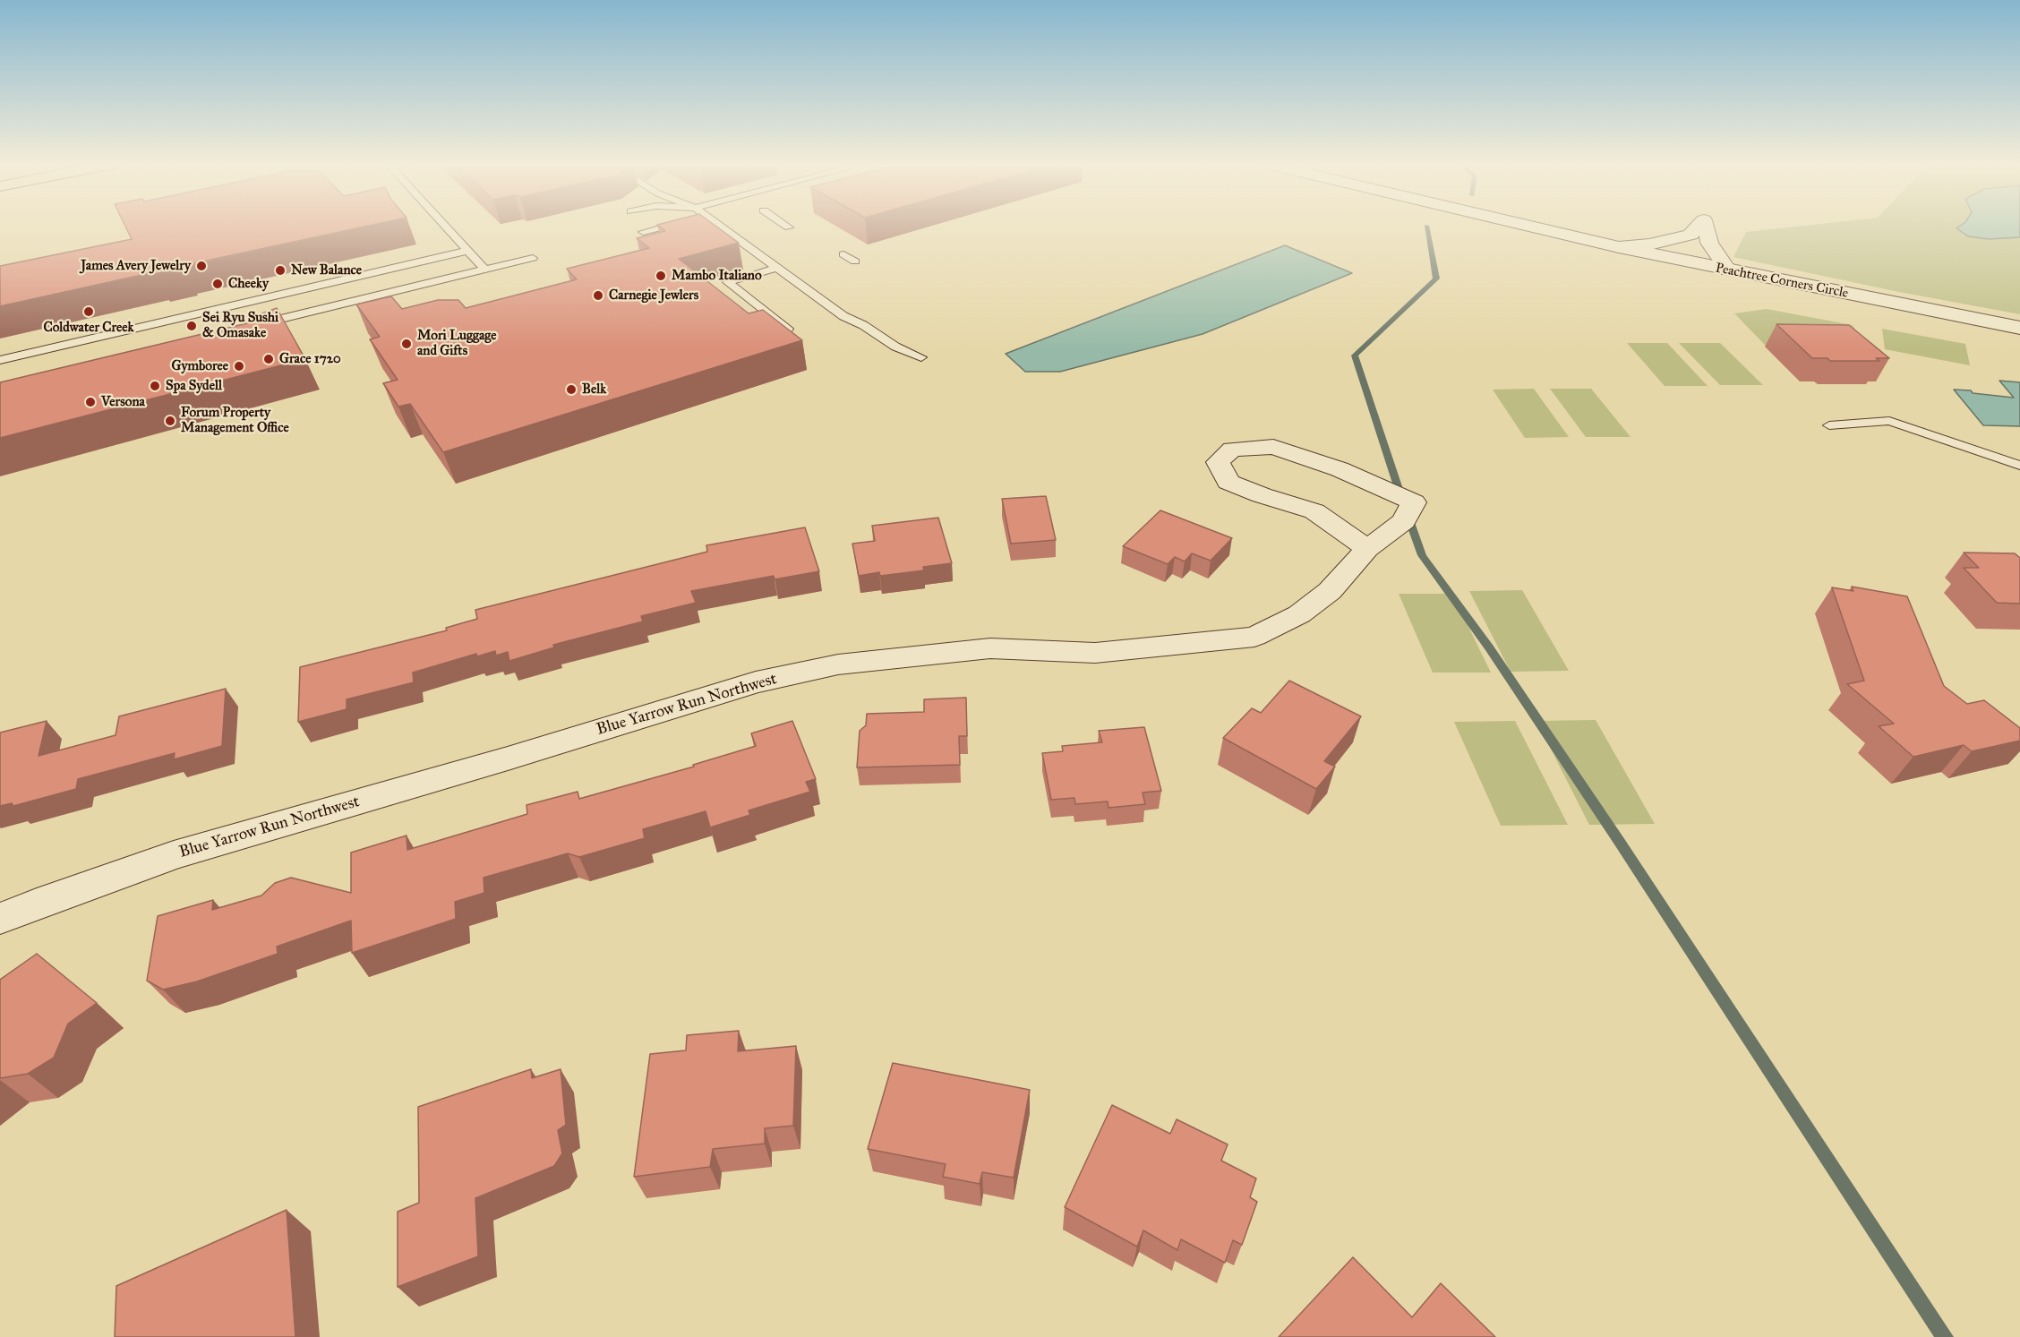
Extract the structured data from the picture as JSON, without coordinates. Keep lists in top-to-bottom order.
{
  "streets": {
    "street": ["Peachtree Corners Circle", "Blue Yarrow Run Northwest"]
  },
  "places": [
    "James Avery Jewelry",
    "New Balance",
    "Mambo Italiano",
    "Cheeky",
    "Carnegie Jewlers",
    "Coldwater Creek",
    "Sei Ryu Sushi & Omasake",
    "Mori Luggage and Gifts",
    "Grace 1720",
    "Gymboree",
    "Spa Sydell",
    "Belk",
    "Versona",
    "Forum Property Management Office"
  ]
}
